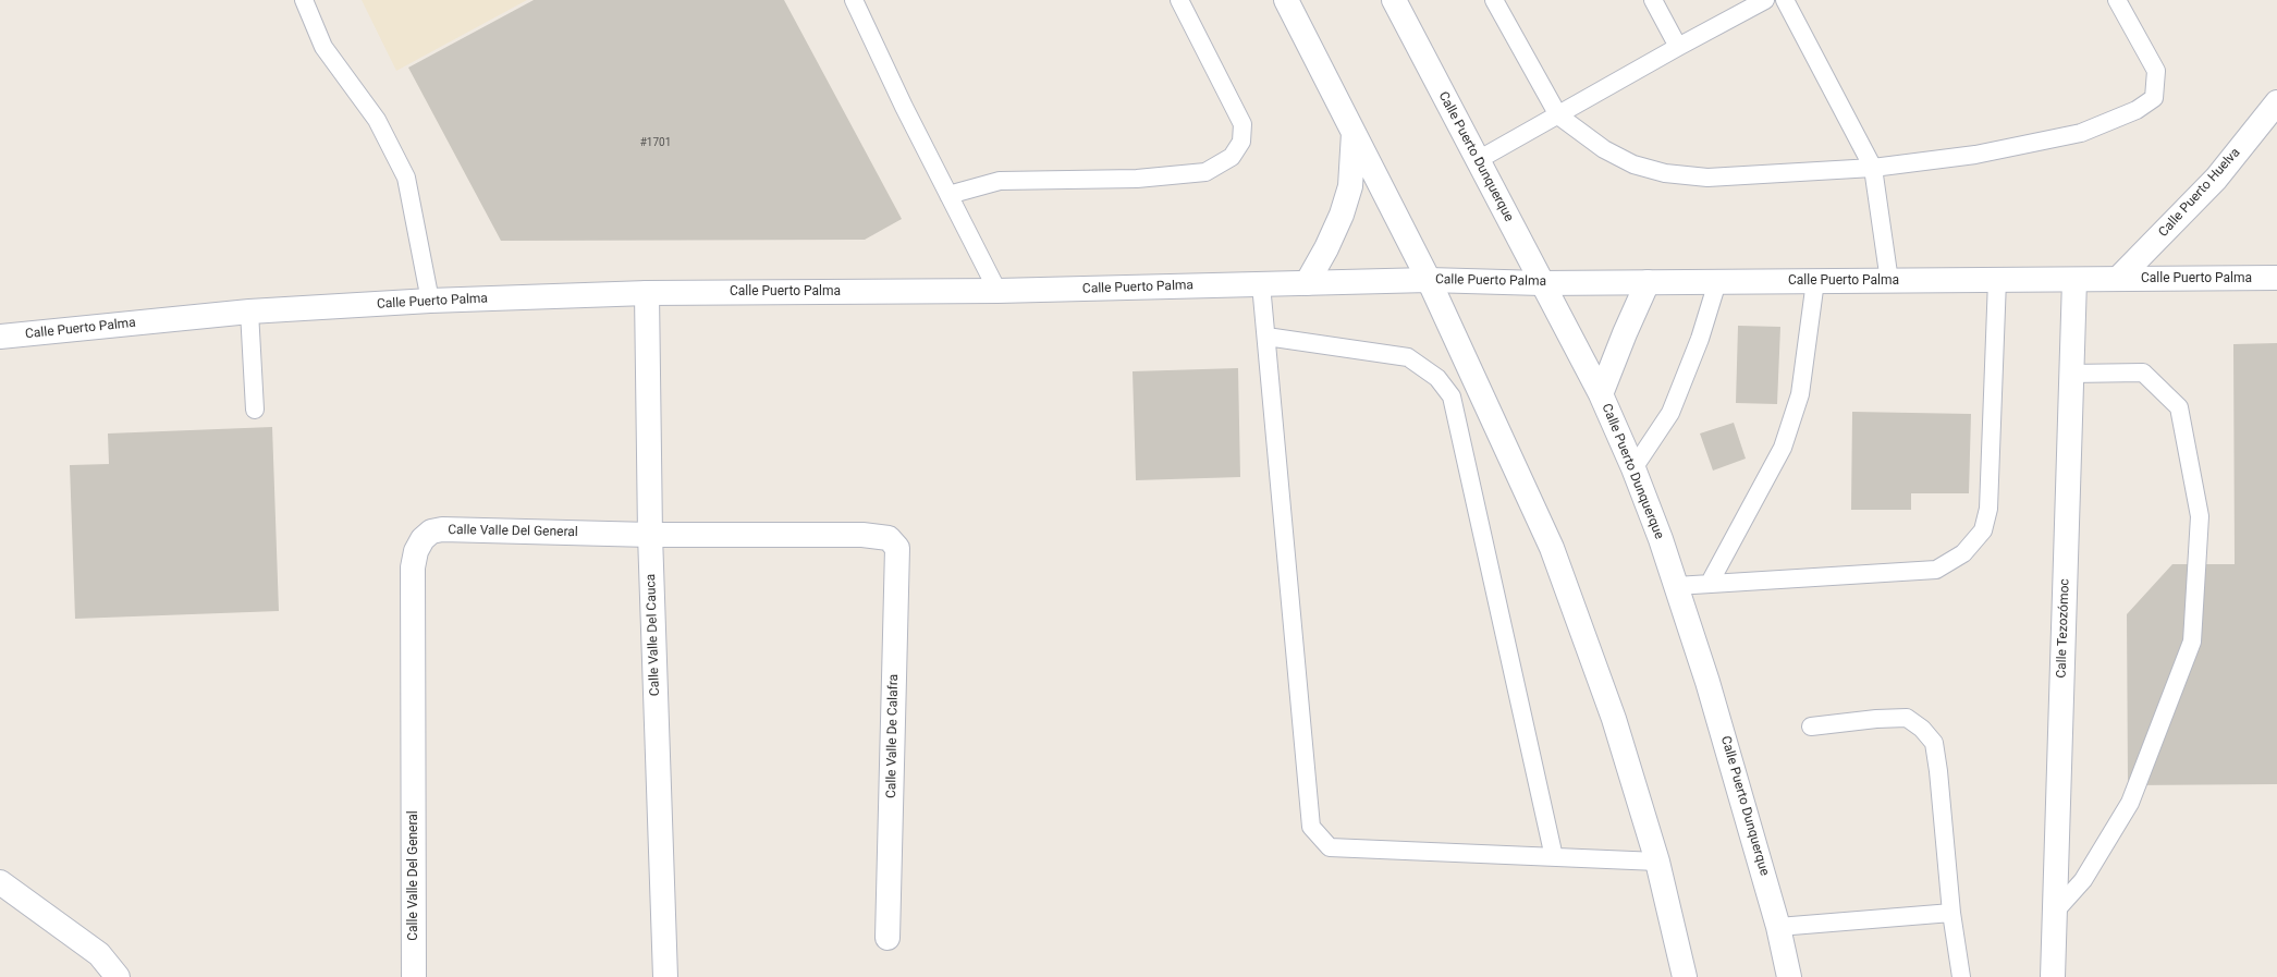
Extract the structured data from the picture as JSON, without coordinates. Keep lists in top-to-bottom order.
{
  "streets": {
    "street": [
      "Calle Puerto Dunquerque",
      "Calle Puerto Huelva",
      "Calle Puerto Palma",
      "Calle Valle Del General",
      "Calle Tezozómoc",
      "Calle Valle Del Cauca",
      "Calle Valle De Calafra"
    ]
  },
  "crossings": [
    ["Calle Puerto Dunquerque", "Calle Puerto Palma"],
    ["Calle Puerto Huelva", "Calle Puerto Palma"],
    ["Calle Puerto Palma", "Calle Tezozómoc"],
    ["Calle Puerto Palma", "Calle Valle Del Cauca"],
    ["Calle Valle Del General", "Calle Valle Del Cauca"],
    ["Calle Valle Del General", "Calle Valle De Calafra"]
  ],
  "house_numbers": ["#1701"]
}
